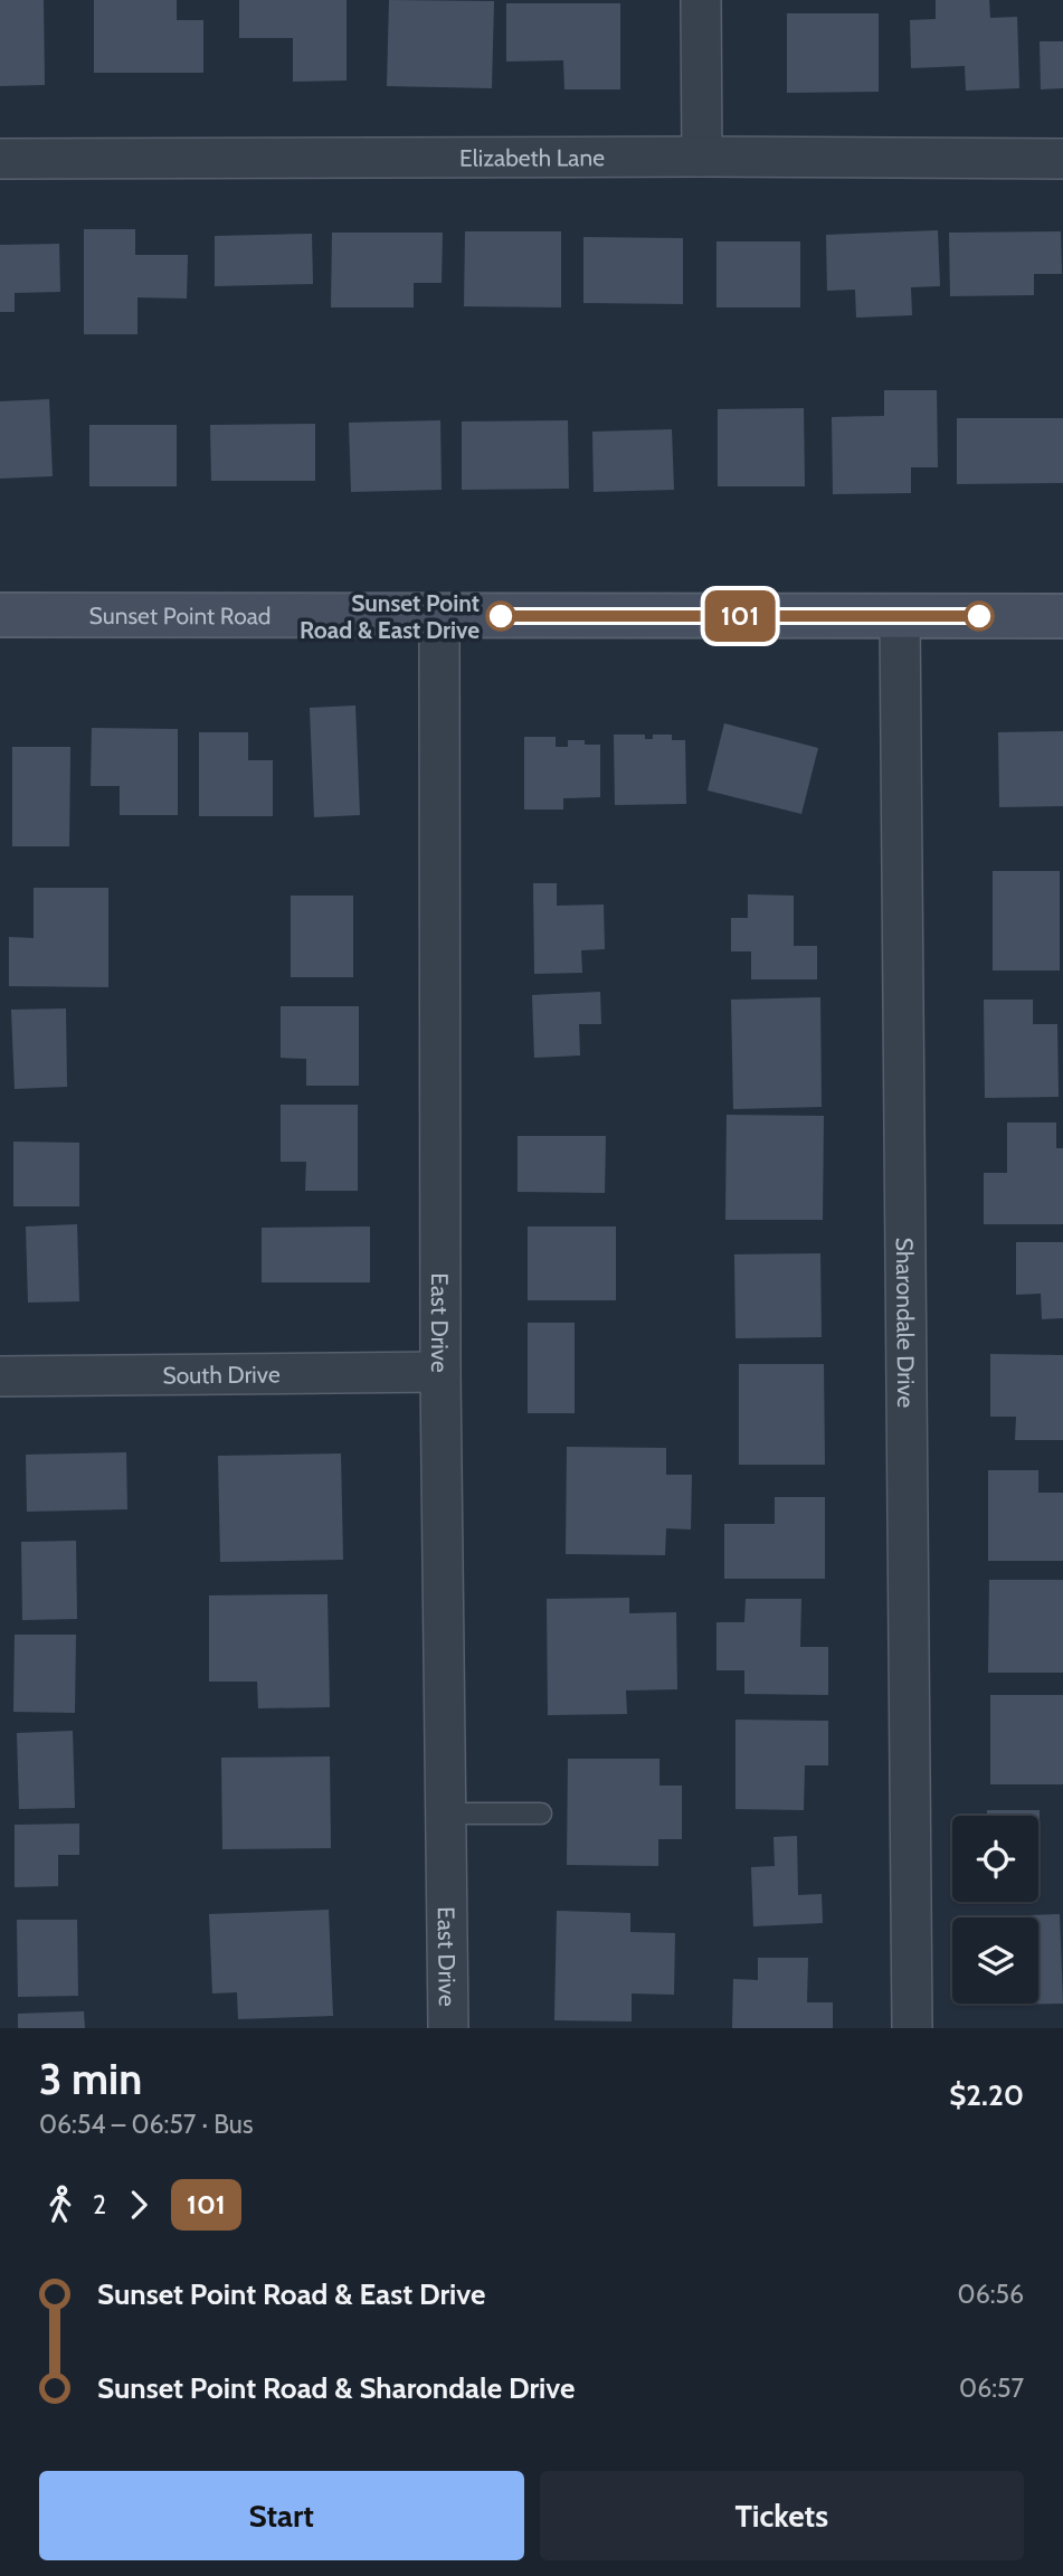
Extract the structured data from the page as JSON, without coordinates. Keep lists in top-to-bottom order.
{
  "streets": {
    "main road": ["Sunset Point Road"],
    "street": [
      "Elizabeth Lane",
      "East Drive",
      "Sharondale Drive",
      "South Drive"
    ]
  },
  "crossings": [
    ["Sunset Point Road", "East Drive"],
    ["Sunset Point Road", "Sharondale Drive"],
    ["East Drive", "South Drive"]
  ],
  "places": ["Sunset Point Road & East Drive"],
  "lines": ["bus line 101"],
  "page": {
    "on_map": "101",
    "heading": ["3 min", "06:54 – 06:57 · Bus", "$2.20"],
    "legs": ["2", "101"],
    "list": [
      {
        "name": "Sunset Point Road & East Drive",
        "value": "06:56"
      },
      {
        "name": "Sunset Point Road & Sharondale Drive",
        "value": "06:57"
      }
    ],
    "buttons": ["Start", "Tickets"]
  }
}
